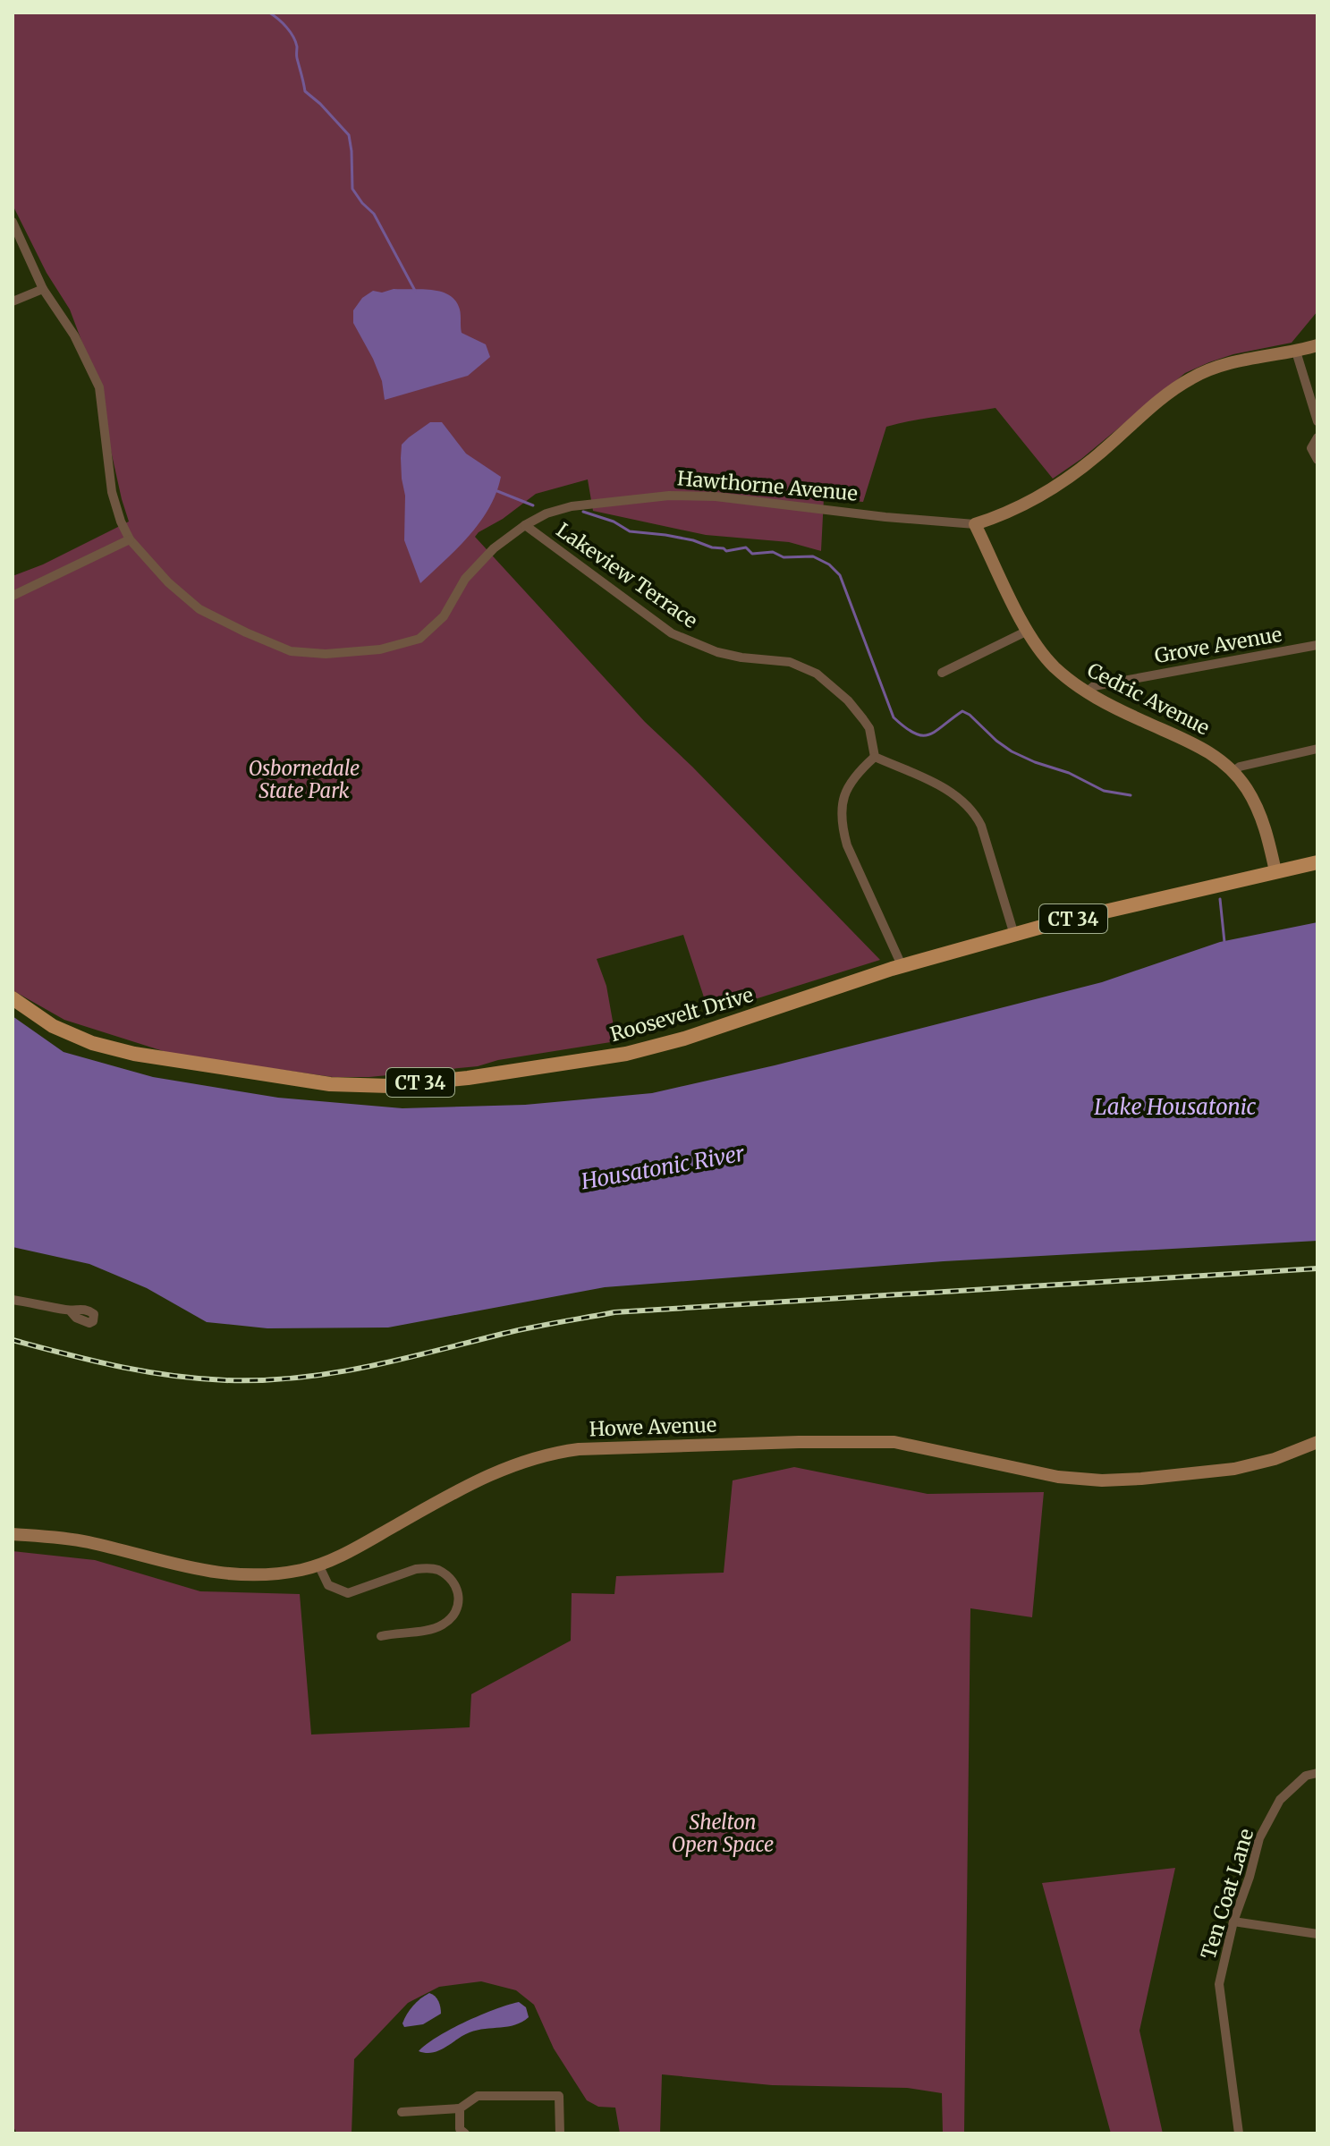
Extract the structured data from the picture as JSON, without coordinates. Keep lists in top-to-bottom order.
{
  "streets": {
    "main road": [
      "Hawthorne Avenue",
      "Cedric Avenue",
      "CT 34",
      "Roosevelt Drive",
      "Howe Avenue"
    ],
    "street": ["Lakeview Terrace", "Grove Avenue", "Ten Coat Lane"]
  },
  "crossings": [
    ["Hawthorne Avenue", "Lakeview Terrace"],
    ["Hawthorne Avenue", "Cedric Avenue"],
    ["Grove Avenue", "Cedric Avenue"],
    ["Cedric Avenue", "Roosevelt Drive"]
  ],
  "water": ["Lake Housatonic", "Housatonic River"],
  "parks": ["Osbornedale State Park", "Shelton Open Space"]
}
